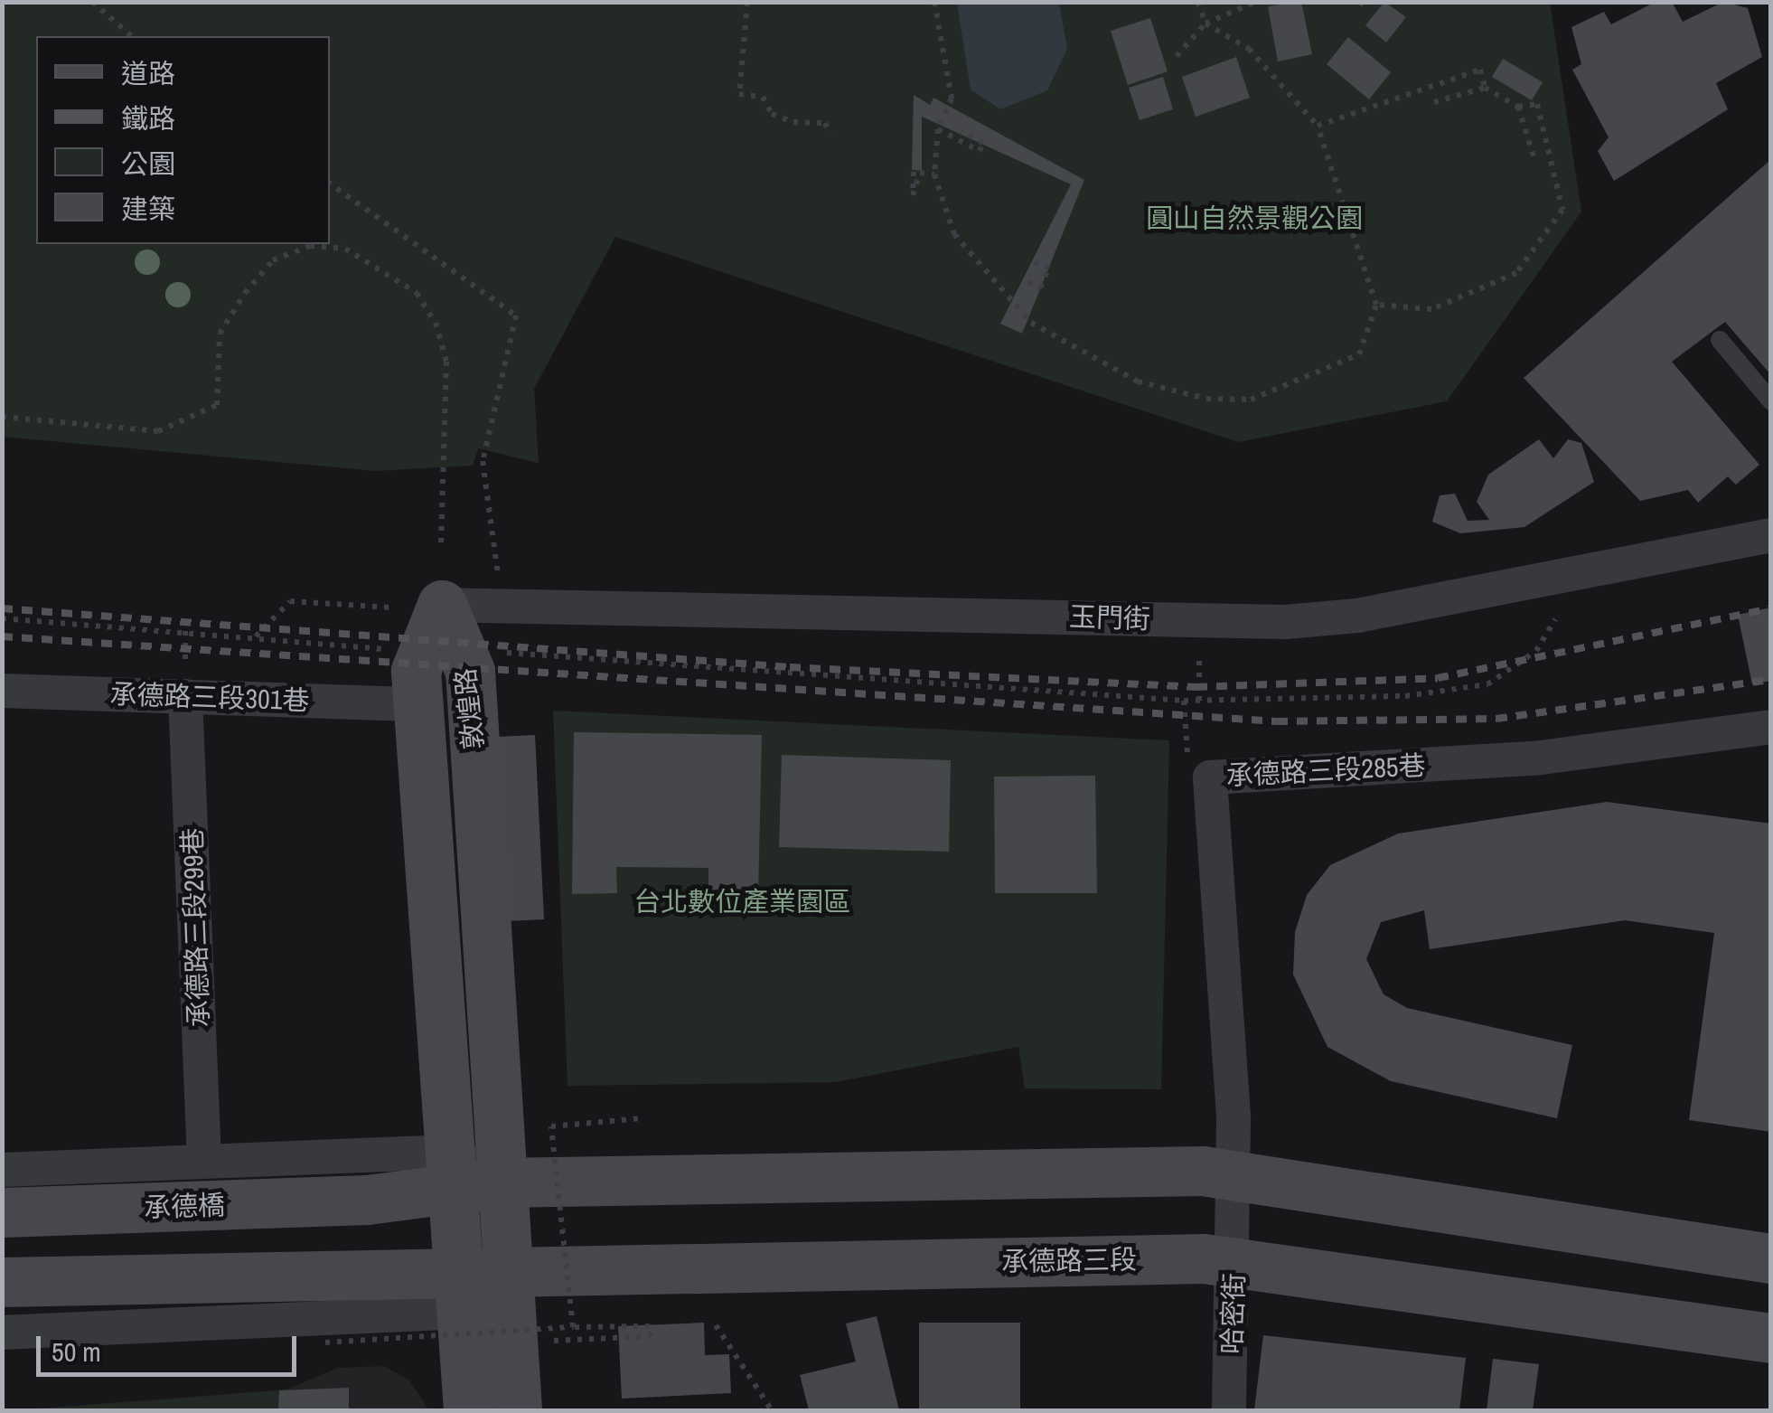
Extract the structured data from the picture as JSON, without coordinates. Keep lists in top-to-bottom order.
{
  "streets": {
    "main road": ["敦煌路", "承德橋", "承德路三段"],
    "street": [
      "玉門街",
      "承德路三段301巷",
      "承德路三段285巷",
      "承德路三段299巷",
      "哈密街"
    ]
  },
  "crossings": [
    ["玉門街", "敦煌路"],
    ["承德路三段301巷", "敦煌路"],
    ["承德路三段301巷", "承德路三段299巷"],
    ["敦煌路", "承德路三段"],
    ["承德路三段285巷", "承德路三段"],
    ["承德路三段285巷", "哈密街"],
    ["承德橋", "承德路三段"],
    ["承德路三段", "哈密街"]
  ],
  "parks": ["圓山自然景觀公園", "台北數位產業園區"],
  "legend": [
    "道路",
    "鐵路",
    "公園",
    "建築"
  ],
  "scale_bar": "50 m"
}
